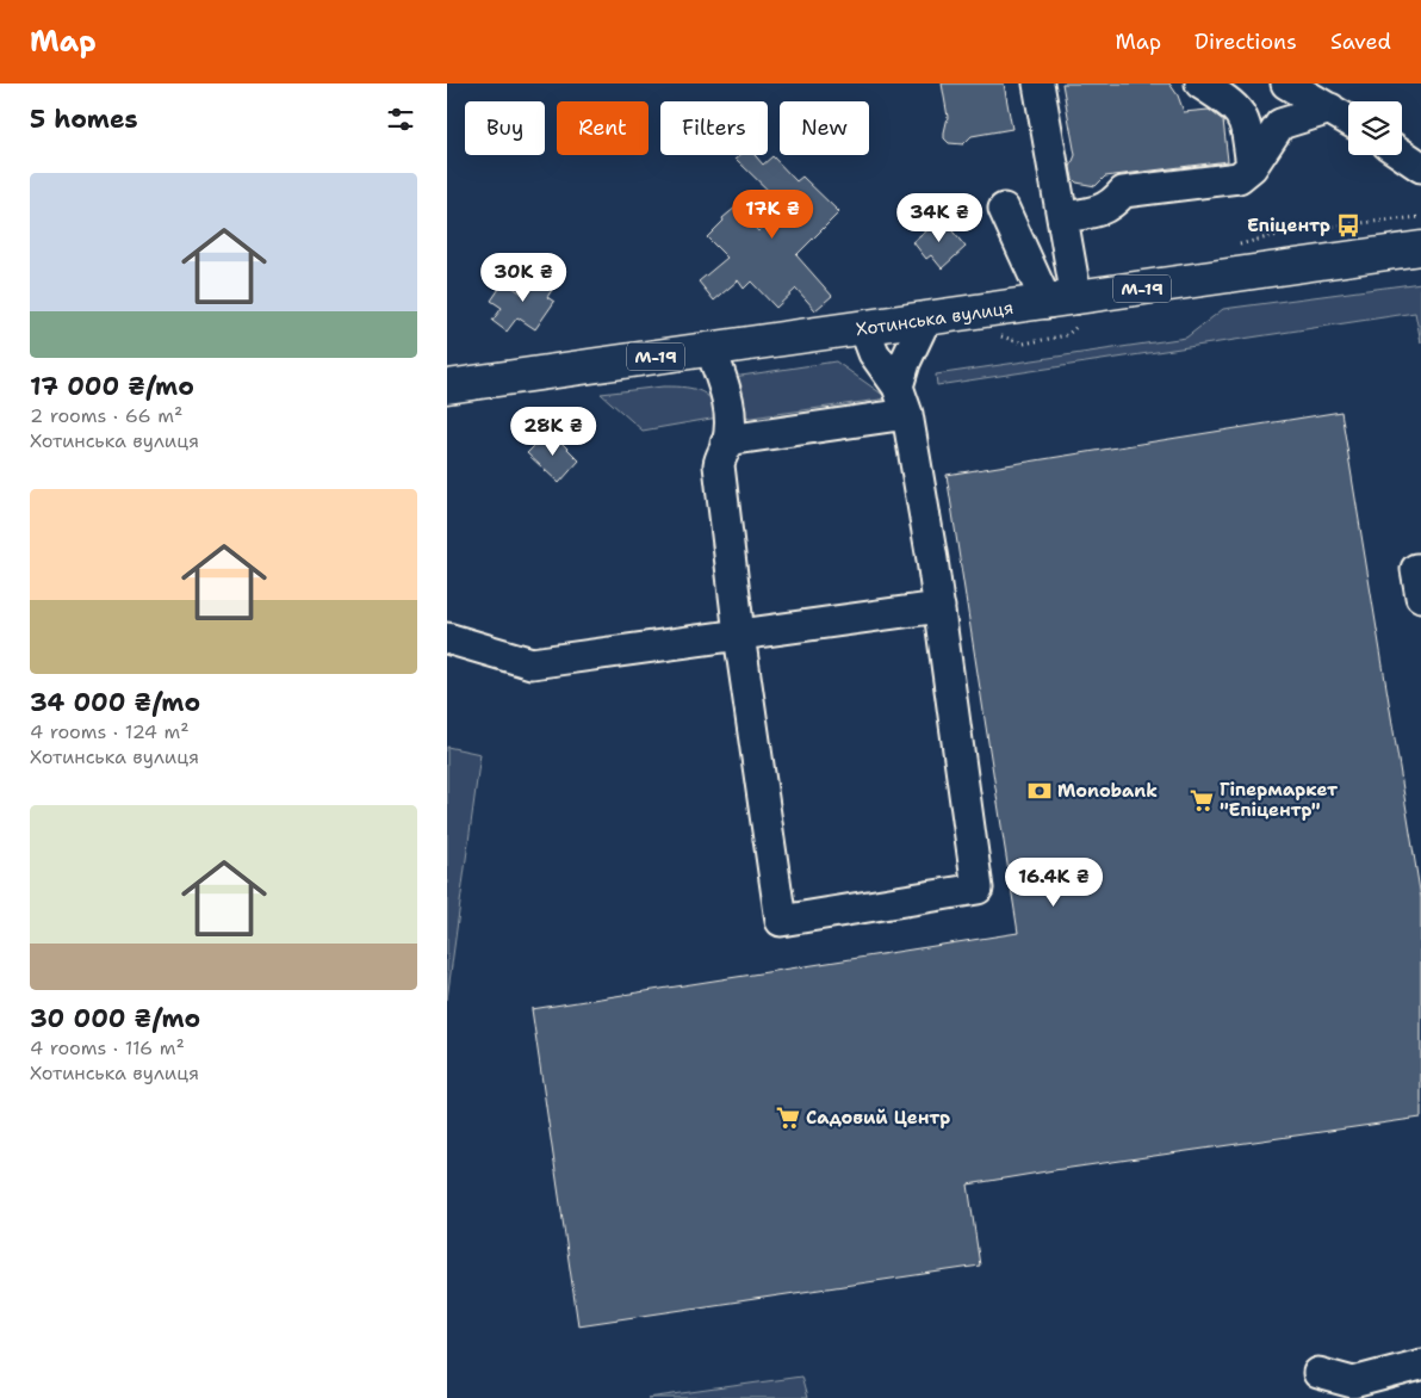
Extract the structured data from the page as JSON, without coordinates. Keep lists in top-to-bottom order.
{
  "streets": {
    "highway": ["М-19", "Хотинська вулиця"]
  },
  "places": {
    "bus stop": ["Епіцентр"],
    "bank": ["Monobank"],
    "supermarket": ["Гіпермаркет \"Епіцентр\"", "Садовий Центр"]
  },
  "page": {
    "header": "Map",
    "nav": ["Map", "Directions", "Saved"],
    "heading": "5 homes",
    "chip": [
      "Buy",
      "Rent",
      "Filters",
      "New"
    ],
    "list": [
      {
        "name": "17 000 ₴/mo",
        "note": "2 rooms · 66 m² · Хотинська вулиця"
      },
      {
        "name": "34 000 ₴/mo",
        "note": "4 rooms · 124 m² · Хотинська вулиця"
      },
      {
        "name": "30 000 ₴/mo",
        "note": "4 rooms · 116 m² · Хотинська вулиця"
      }
    ],
    "price": [
      "17K ₴",
      "34K ₴",
      "30K ₴",
      "28K ₴",
      "16.4K ₴"
    ]
  }
}
